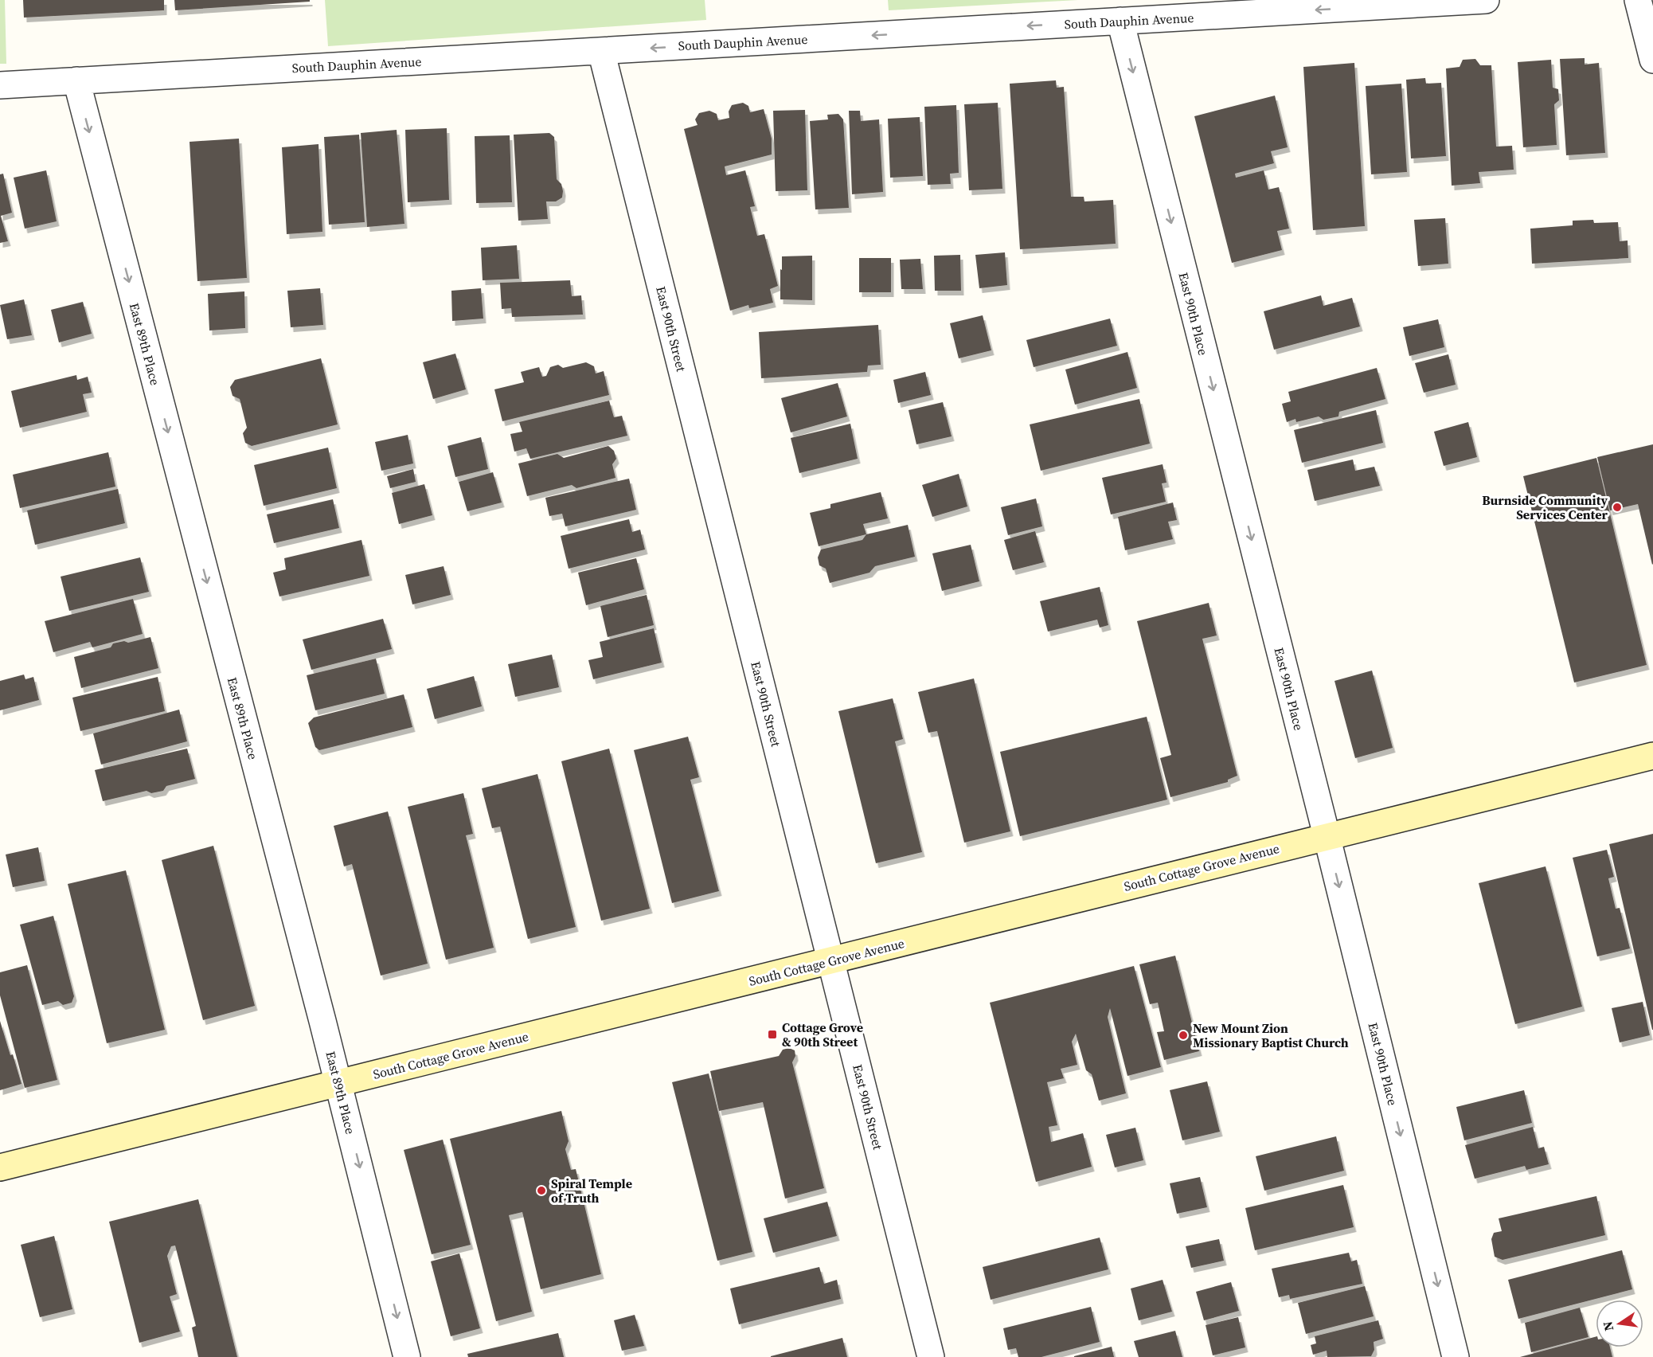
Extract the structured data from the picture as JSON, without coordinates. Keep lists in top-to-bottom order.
{
  "streets": {
    "main road": ["South Cottage Grove Avenue"],
    "street": [
      "South Dauphin Avenue",
      "East 90th Place",
      "East 90th Street",
      "East 89th Place"
    ]
  },
  "crossings": [
    ["South Dauphin Avenue", "East 90th Place"],
    ["South Dauphin Avenue", "East 90th Street"],
    ["South Dauphin Avenue", "East 89th Place"],
    ["East 90th Place", "South Cottage Grove Avenue"],
    ["East 90th Street", "South Cottage Grove Avenue"],
    ["East 89th Place", "South Cottage Grove Avenue"]
  ],
  "one_way": ["South Dauphin Avenue", "East 90th Place", "East 89th Place"],
  "places": {
    "other": ["Burnside Community Services Center", "New Mount Zion Missionary Baptist Church", "Spiral Temple of Truth"],
    "transit": ["Cottage Grove & 90th Street"]
  },
  "north": "left"
}
